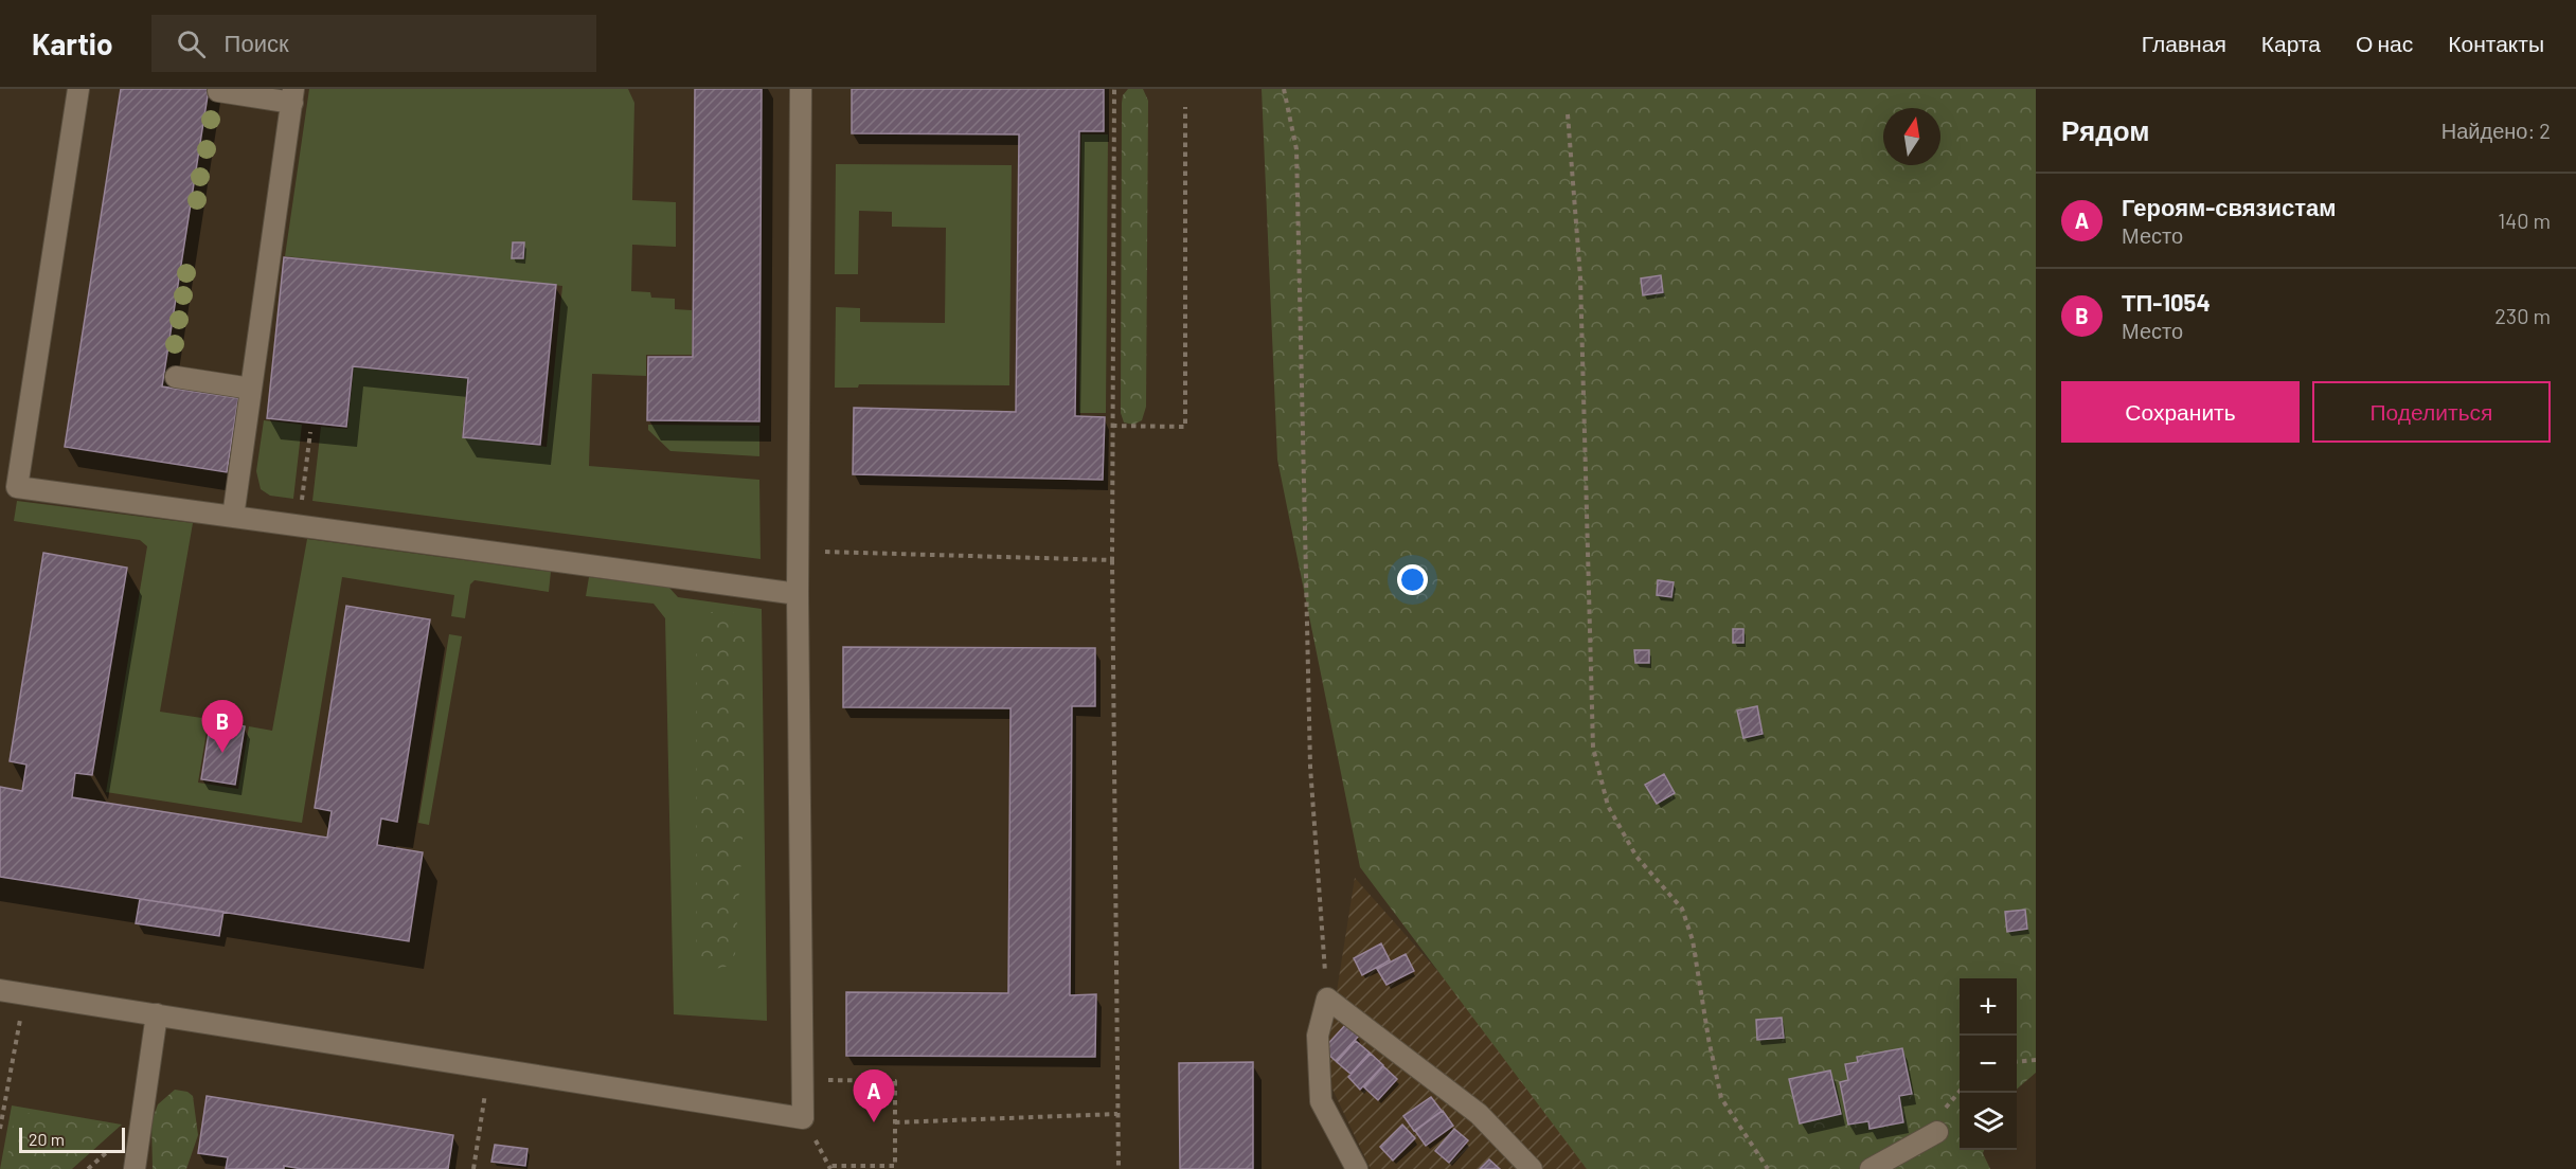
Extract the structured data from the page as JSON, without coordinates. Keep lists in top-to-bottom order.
{
  "scale_bar": "20 m",
  "north": "top",
  "page": {
    "header": "Kartio",
    "search": "Поиск",
    "nav": [
      "Главная",
      "Карта",
      "О нас",
      "Контакты"
    ],
    "heading": ["Рядом", "Найдено: 2"],
    "list": [
      {
        "mark": "A",
        "name": "Героям-связистам",
        "note": "Место",
        "value": "140 m"
      },
      {
        "mark": "B",
        "name": "ТП-1054",
        "note": "Место",
        "value": "230 m"
      }
    ],
    "buttons": ["Сохранить", "Поделиться"],
    "pins": ["B", "A"],
    "map_buttons": ["+", "−"],
    "scale": "20 m"
  }
}
